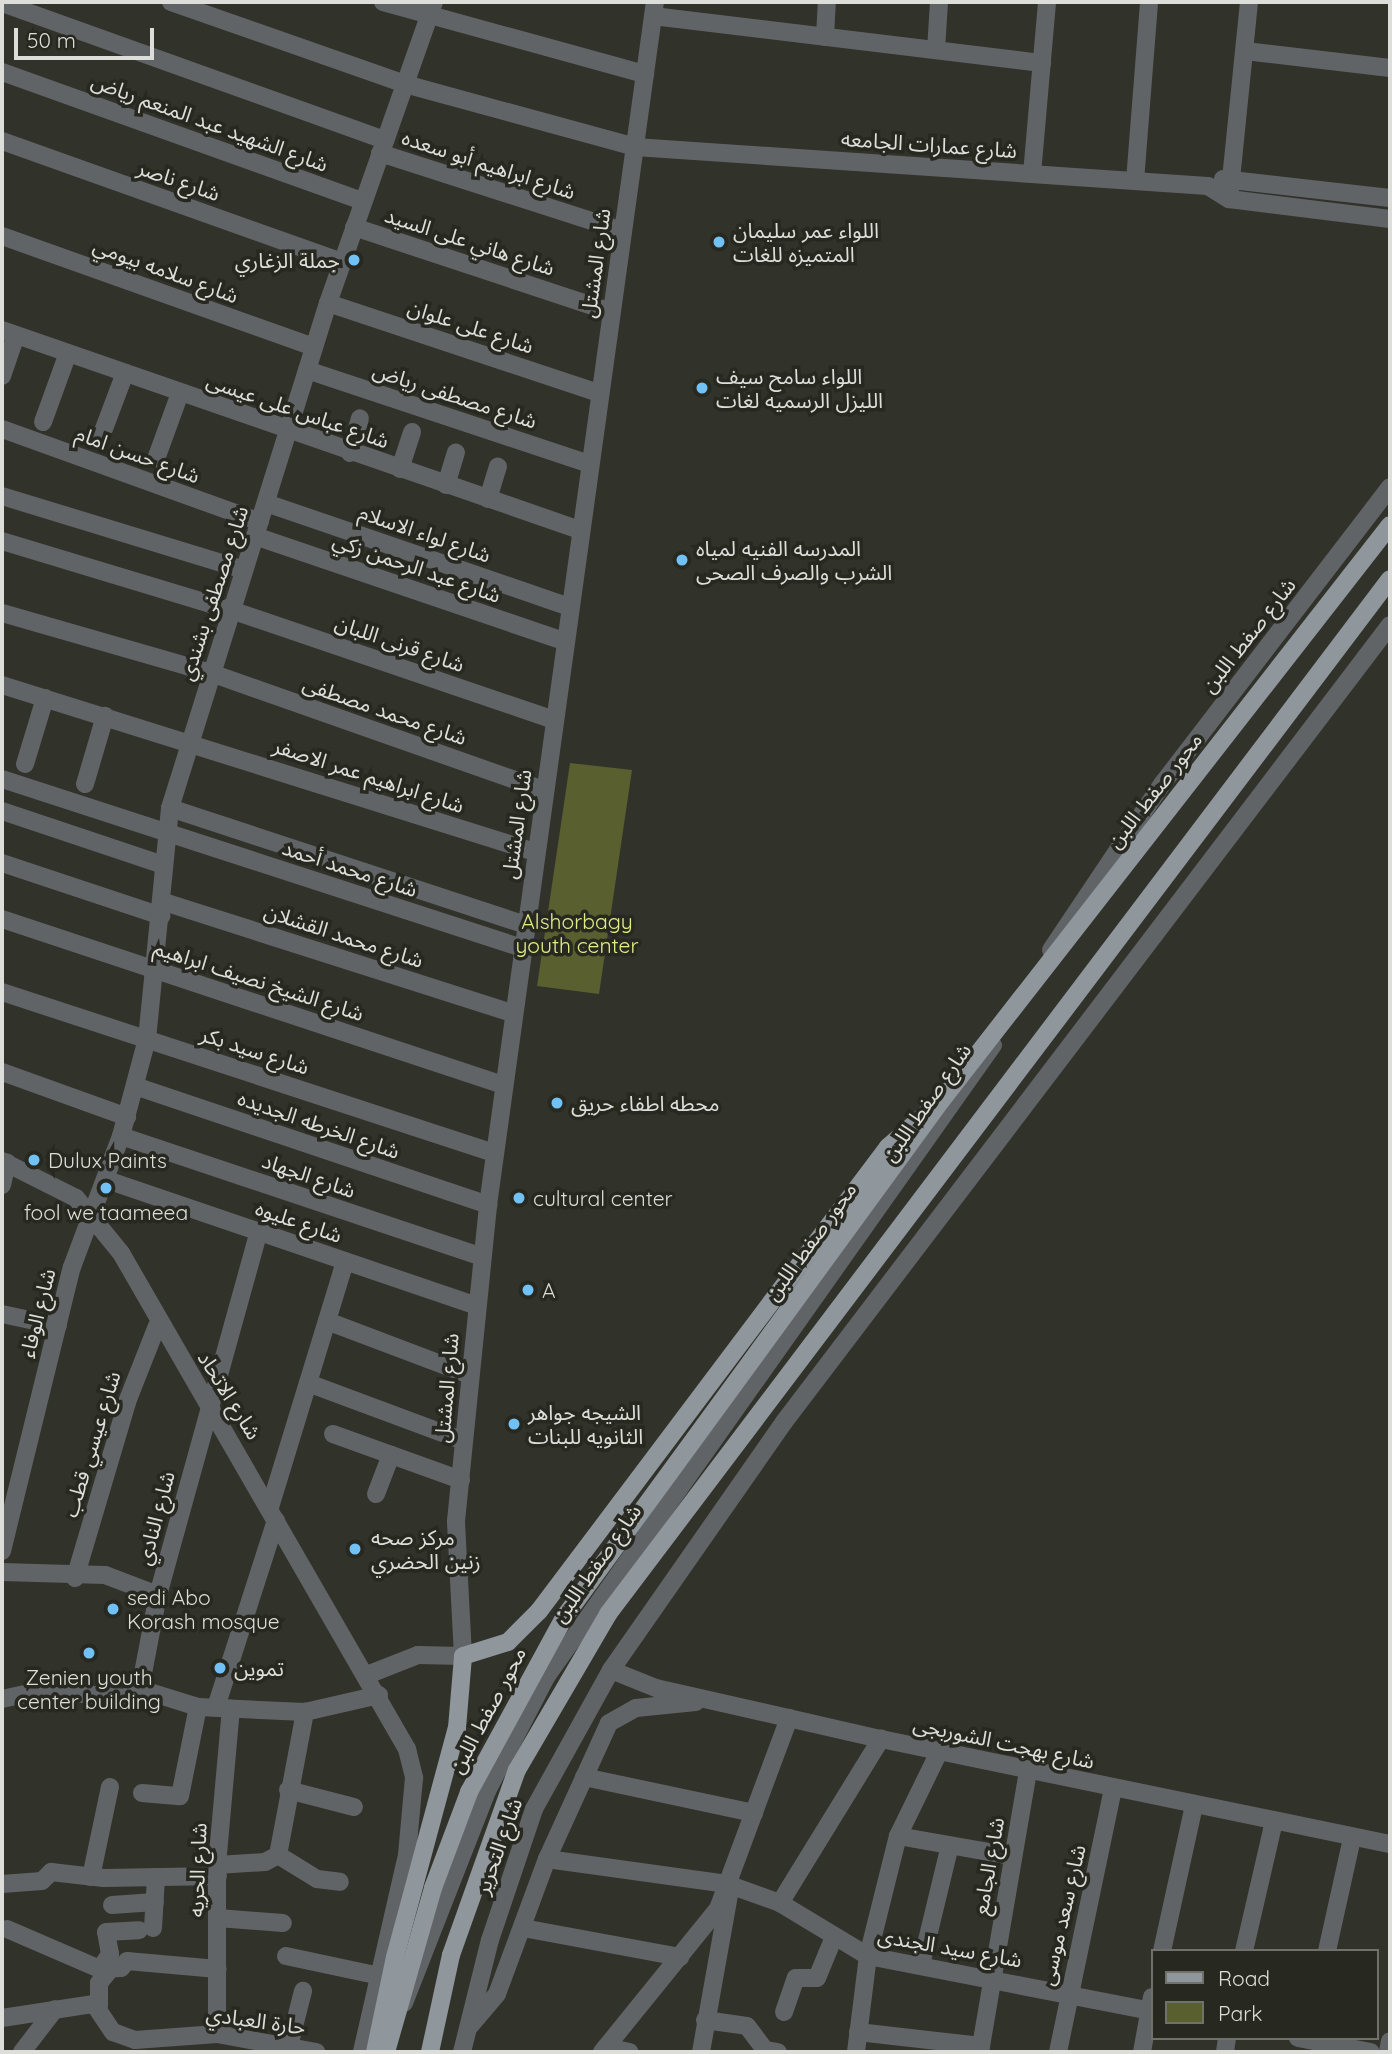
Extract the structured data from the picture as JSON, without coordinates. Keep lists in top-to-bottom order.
{
  "streets": {
    "main road": ["محور صفط اللبن"],
    "street": [
      "شارع الشهيد عبد المنعم رياض",
      "شارع عمارات الجامعه",
      "شارع ابراهيم أبو سعده",
      "شارع ناصر",
      "شارع هاني على السيد",
      "شارع المشتل",
      "شارع سلامه بيومي",
      "شارع على علوان",
      "شارع مصطفى رياض",
      "شارع عباس على عيسى",
      "شارع حسن امام",
      "شارع لواء الاسلام",
      "شارع عبد الرحمن زكي",
      "شارع مصطفى بشندي",
      "شارع صفط اللبن",
      "شارع قرنى اللبان",
      "شارع محمد مصطفى",
      "شارع ابراهيم عمر الاصفر",
      "شارع محمد أحمد",
      "شارع محمد القشلان",
      "شارع الشيخ نصيف ابراهيم",
      "شارع سيد بكر",
      "شارع الخرطه الجديده",
      "شارع الجهاد",
      "شارع عليوه",
      "شارع الوفاء",
      "شارع الاتحاد",
      "شارع عيسي قطب",
      "شارع النادي",
      "شارع بهجت الشوربجى",
      "شارع التحرير",
      "شارع الجامع",
      "شارع الحريه",
      "شارع سعد موسى",
      "شارع سيد الجندى",
      "حارة العبادي"
    ]
  },
  "crossings": [
    ["شارع الشهيد عبد المنعم رياض", "شارع مصطفى بشندي"],
    ["شارع عمارات الجامعه", "شارع المشتل"],
    ["شارع عمارات الجامعه", "شارع مصطفى بشندي"],
    ["شارع ابراهيم أبو سعده", "شارع المشتل"],
    ["شارع ابراهيم أبو سعده", "شارع مصطفى بشندي"],
    ["شارع ناصر", "شارع مصطفى بشندي"],
    ["شارع هاني على السيد", "شارع المشتل"],
    ["شارع هاني على السيد", "شارع مصطفى بشندي"],
    ["شارع المشتل", "شارع على علوان"],
    ["شارع المشتل", "شارع مصطفى رياض"],
    ["شارع المشتل", "شارع عباس على عيسى"],
    ["شارع المشتل", "شارع لواء الاسلام"],
    ["شارع المشتل", "شارع عبد الرحمن زكي"],
    ["شارع المشتل", "شارع قرنى اللبان"],
    ["شارع المشتل", "شارع محمد مصطفى"],
    ["شارع المشتل", "شارع ابراهيم عمر الاصفر"],
    ["شارع المشتل", "شارع محمد أحمد"],
    ["شارع المشتل", "شارع محمد القشلان"],
    ["شارع المشتل", "شارع الشيخ نصيف ابراهيم"],
    ["شارع المشتل", "شارع سيد بكر"],
    ["شارع المشتل", "شارع الخرطه الجديده"],
    ["شارع المشتل", "شارع الجهاد"],
    ["شارع المشتل", "شارع عليوه"],
    ["شارع سلامه بيومي", "شارع مصطفى بشندي"],
    ["شارع على علوان", "شارع مصطفى بشندي"],
    ["شارع مصطفى رياض", "شارع مصطفى بشندي"],
    ["شارع عباس على عيسى", "شارع مصطفى بشندي"],
    ["شارع حسن امام", "شارع عبد الرحمن زكي"],
    ["شارع حسن امام", "شارع مصطفى بشندي"],
    ["شارع لواء الاسلام", "شارع مصطفى بشندي"],
    ["شارع عبد الرحمن زكي", "شارع مصطفى بشندي"],
    ["شارع مصطفى بشندي", "شارع قرنى اللبان"],
    ["شارع مصطفى بشندي", "شارع محمد مصطفى"],
    ["شارع مصطفى بشندي", "شارع ابراهيم عمر الاصفر"],
    ["شارع مصطفى بشندي", "شارع محمد أحمد"],
    ["شارع مصطفى بشندي", "شارع محمد القشلان"],
    ["شارع مصطفى بشندي", "شارع الشيخ نصيف ابراهيم"],
    ["شارع مصطفى بشندي", "شارع سيد بكر"],
    ["شارع مصطفى بشندي", "شارع الخرطه الجديده"],
    ["شارع مصطفى بشندي", "شارع الجهاد"],
    ["شارع مصطفى بشندي", "شارع عليوه"],
    ["شارع مصطفى بشندي", "شارع الوفاء"],
    ["شارع مصطفى بشندي", "شارع الاتحاد"],
    ["شارع عليوه", "شارع النادي"],
    ["شارع الوفاء", "شارع الاتحاد"],
    ["شارع الاتحاد", "شارع عيسي قطب"],
    ["شارع الاتحاد", "شارع النادي"],
    ["شارع بهجت الشوربجى", "شارع التحرير"],
    ["شارع بهجت الشوربجى", "شارع الجامع"],
    ["شارع بهجت الشوربجى", "شارع سعد موسى"],
    ["شارع الجامع", "شارع سيد الجندى"],
    ["شارع الحريه", "حارة العبادي"],
    ["شارع سعد موسى", "شارع سيد الجندى"]
  ],
  "parks": ["Alshorbagy youth center"],
  "places": [
    "اللواء عمر سليمان المتميزه للغات",
    "جملة الزغاري",
    "اللواء سامح سيف الليزل الرسميه لغات",
    "المدرسه الفنيه لمياه الشرب والصرف الصحى",
    "محطه اطفاء حريق",
    "Dulux Paints",
    "fool we taameea",
    "cultural center",
    "A",
    "الشيجه جواهر الثانويه للبنات",
    "مركز صحه زنين الحضري",
    "sedi Abo Korash mosque",
    "Zenien youth center building",
    "تموين"
  ],
  "legend": ["Road", "Park"],
  "scale_bar": "50 m"
}
